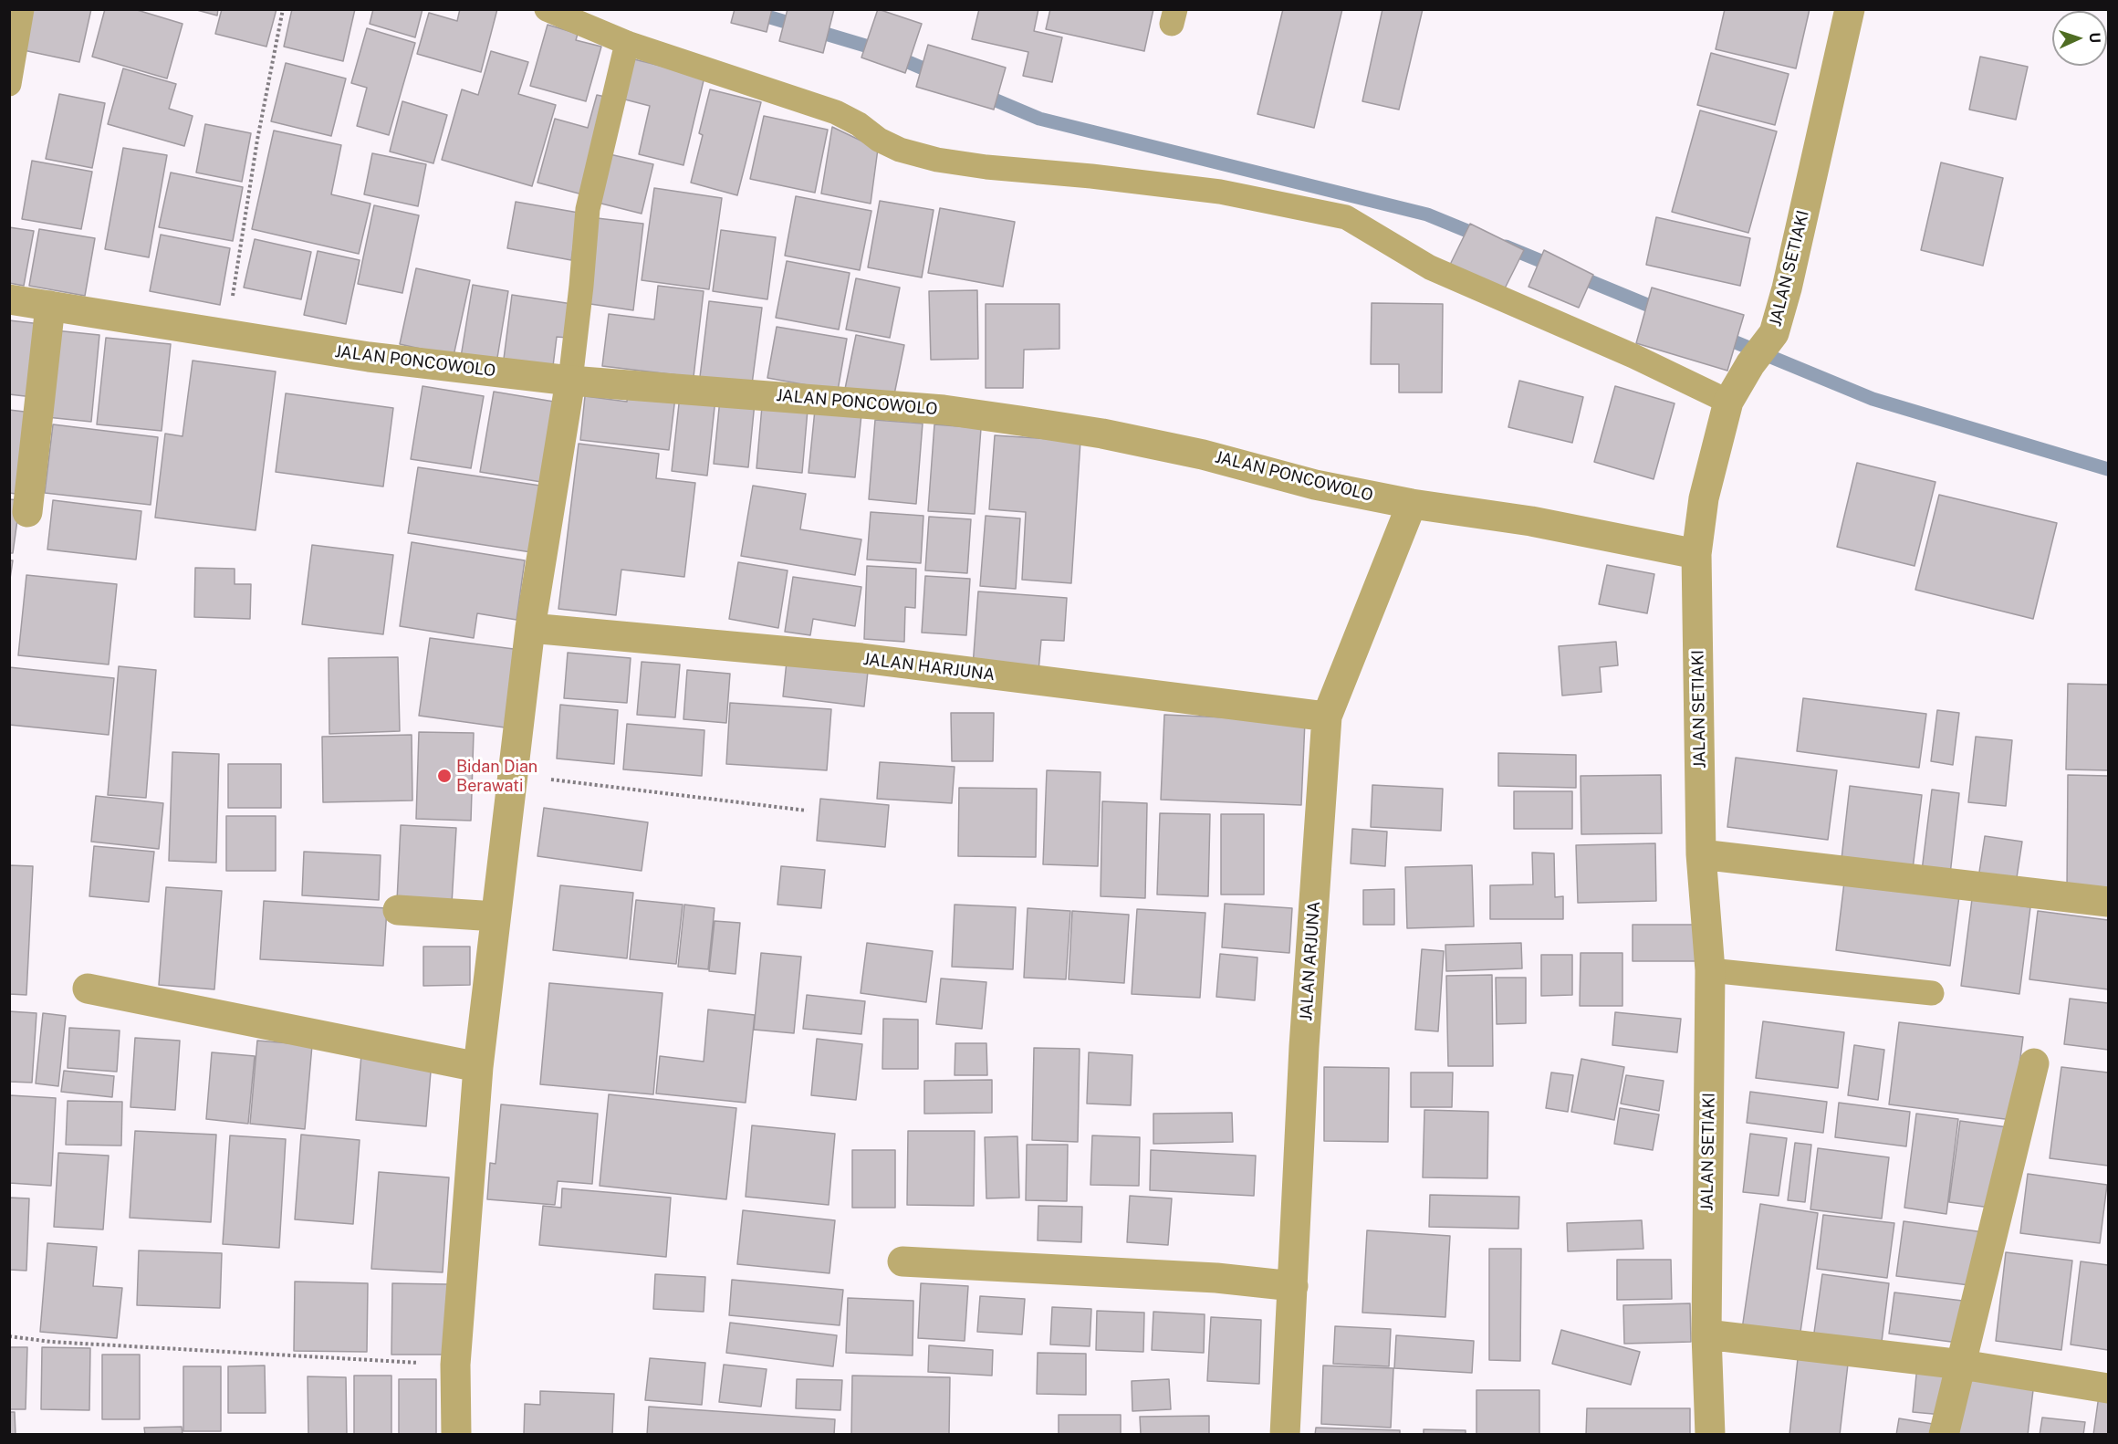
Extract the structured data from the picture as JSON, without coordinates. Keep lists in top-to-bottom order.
{
  "streets": {
    "street": [
      "JALAN SETIAKI",
      "JALAN PONCOWOLO",
      "JALAN HARJUNA",
      "JALAN ARJUNA"
    ]
  },
  "crossings": [
    ["JALAN SETIAKI", "JALAN PONCOWOLO"],
    ["JALAN PONCOWOLO", "JALAN ARJUNA"],
    ["JALAN HARJUNA", "JALAN ARJUNA"]
  ],
  "places": ["Bidan Dian Berawati"],
  "north": "right"
}
